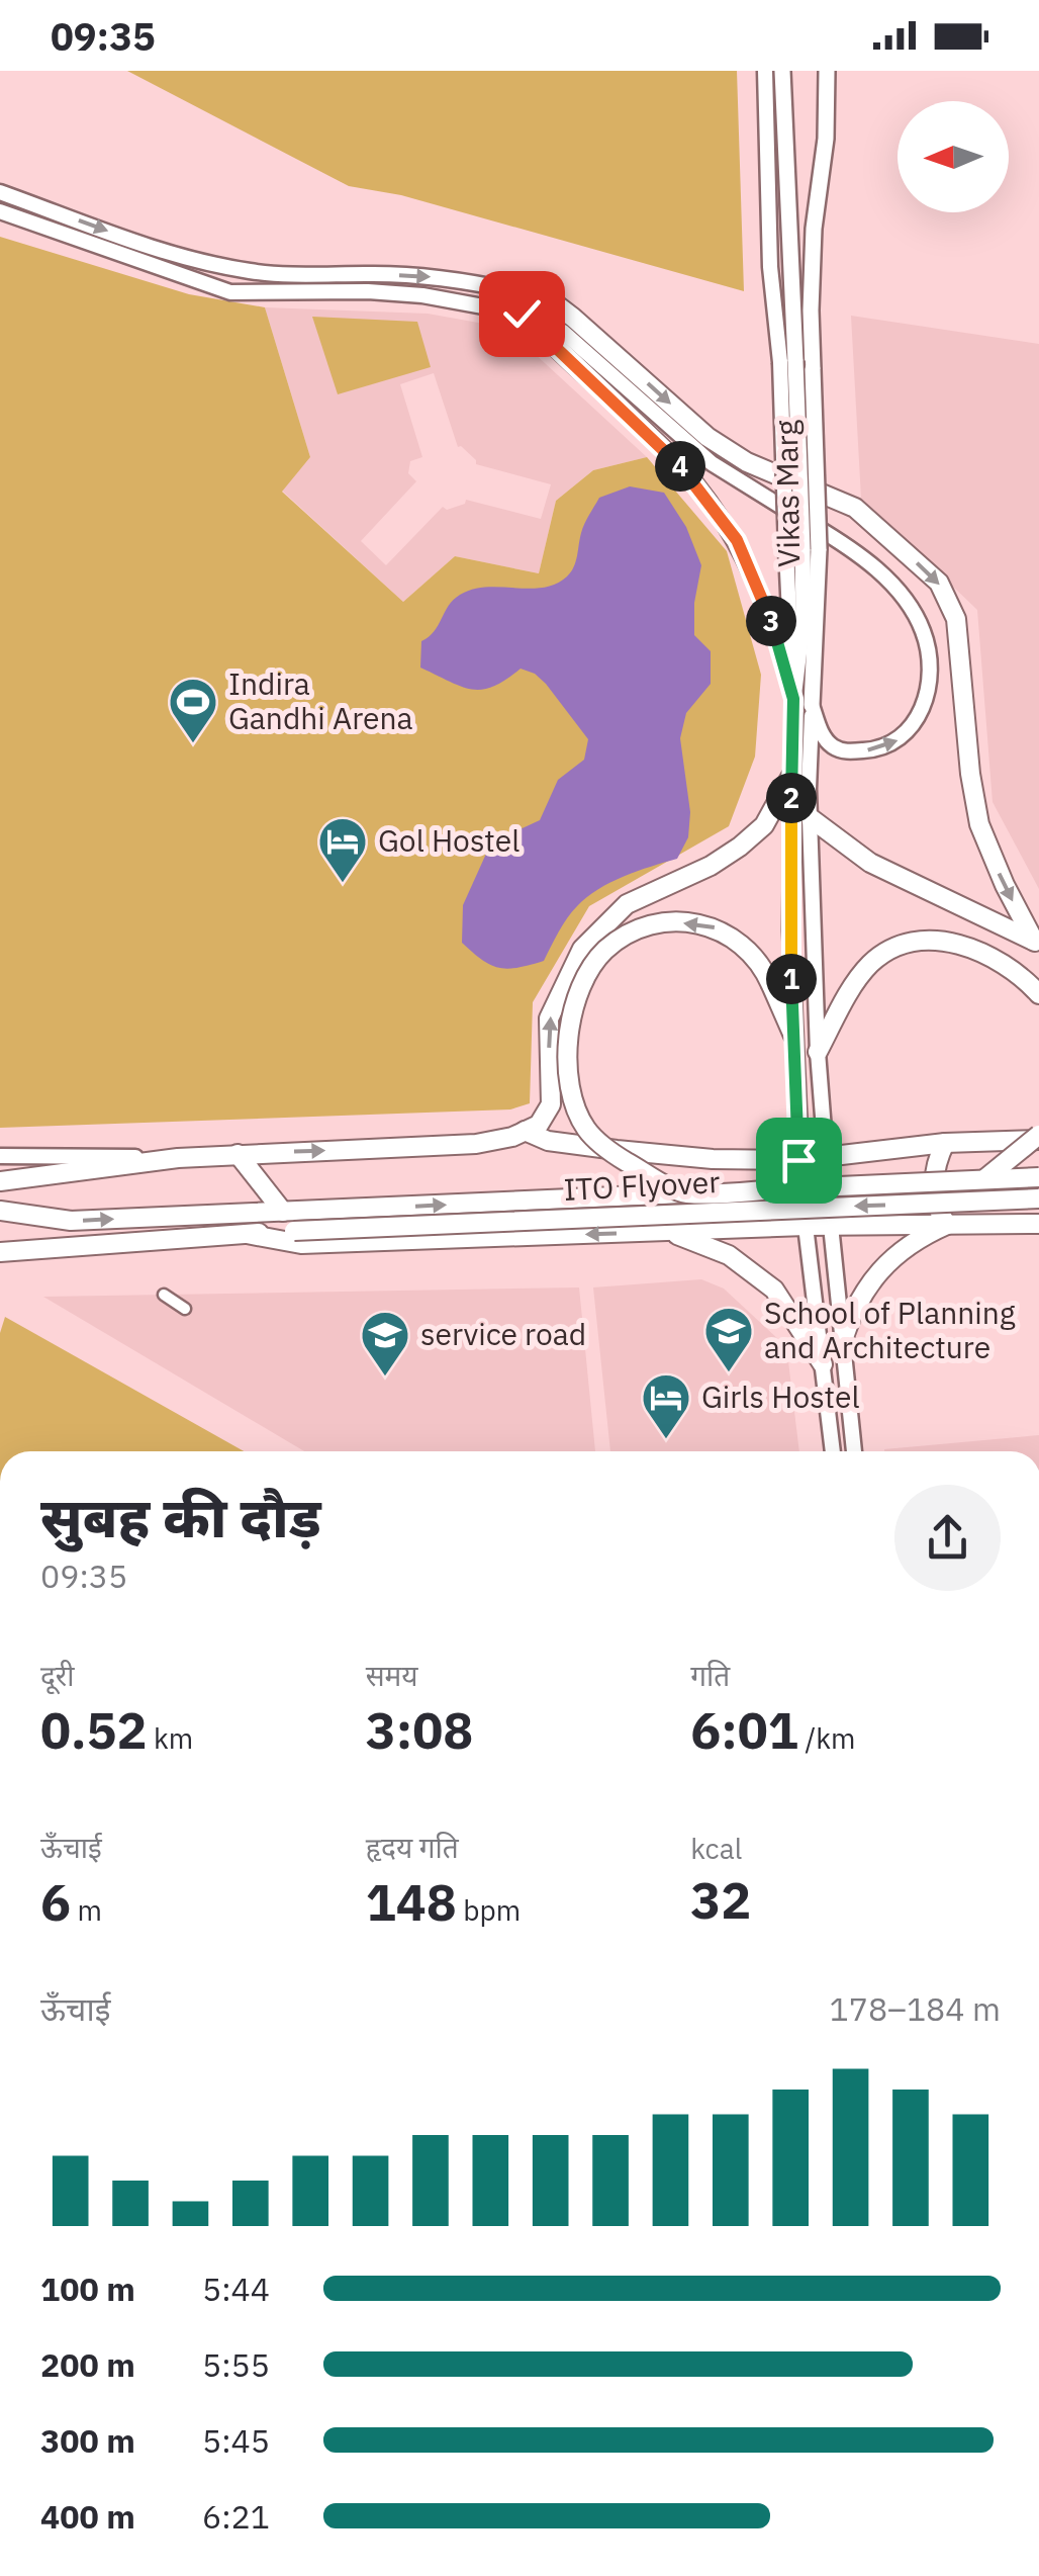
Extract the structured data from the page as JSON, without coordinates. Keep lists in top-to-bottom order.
{
  "streets": {
    "highway": ["ITO Flyover"],
    "main road": ["Vikas Marg"]
  },
  "places": {
    "sports": ["Indira Gandhi Arena"],
    "hotel": ["Gol Hostel", "Girls Hostel"],
    "school or university": ["School of Planning and Architecture", "service road"]
  },
  "north": "left",
  "page": {
    "status": "09:35",
    "pins": [
      "4",
      "3",
      "2",
      "1"
    ],
    "heading": ["सुबह की दौड़", "09:35"],
    "stats": [
      ["दूरी", "0.52 km"],
      ["समय", "3:08"],
      ["गति", "6:01 /km"],
      ["ऊँचाई", "6 m"],
      ["हृदय गति", "148 bpm"],
      ["kcal", "32"]
    ],
    "chart": ["ऊँचाई", "178–184 m"],
    "list": [
      {
        "name": "100 m",
        "note": "5:44"
      },
      {
        "name": "200 m",
        "note": "5:55"
      },
      {
        "name": "300 m",
        "note": "5:45"
      },
      {
        "name": "400 m",
        "note": "6:21"
      }
    ]
  }
}
